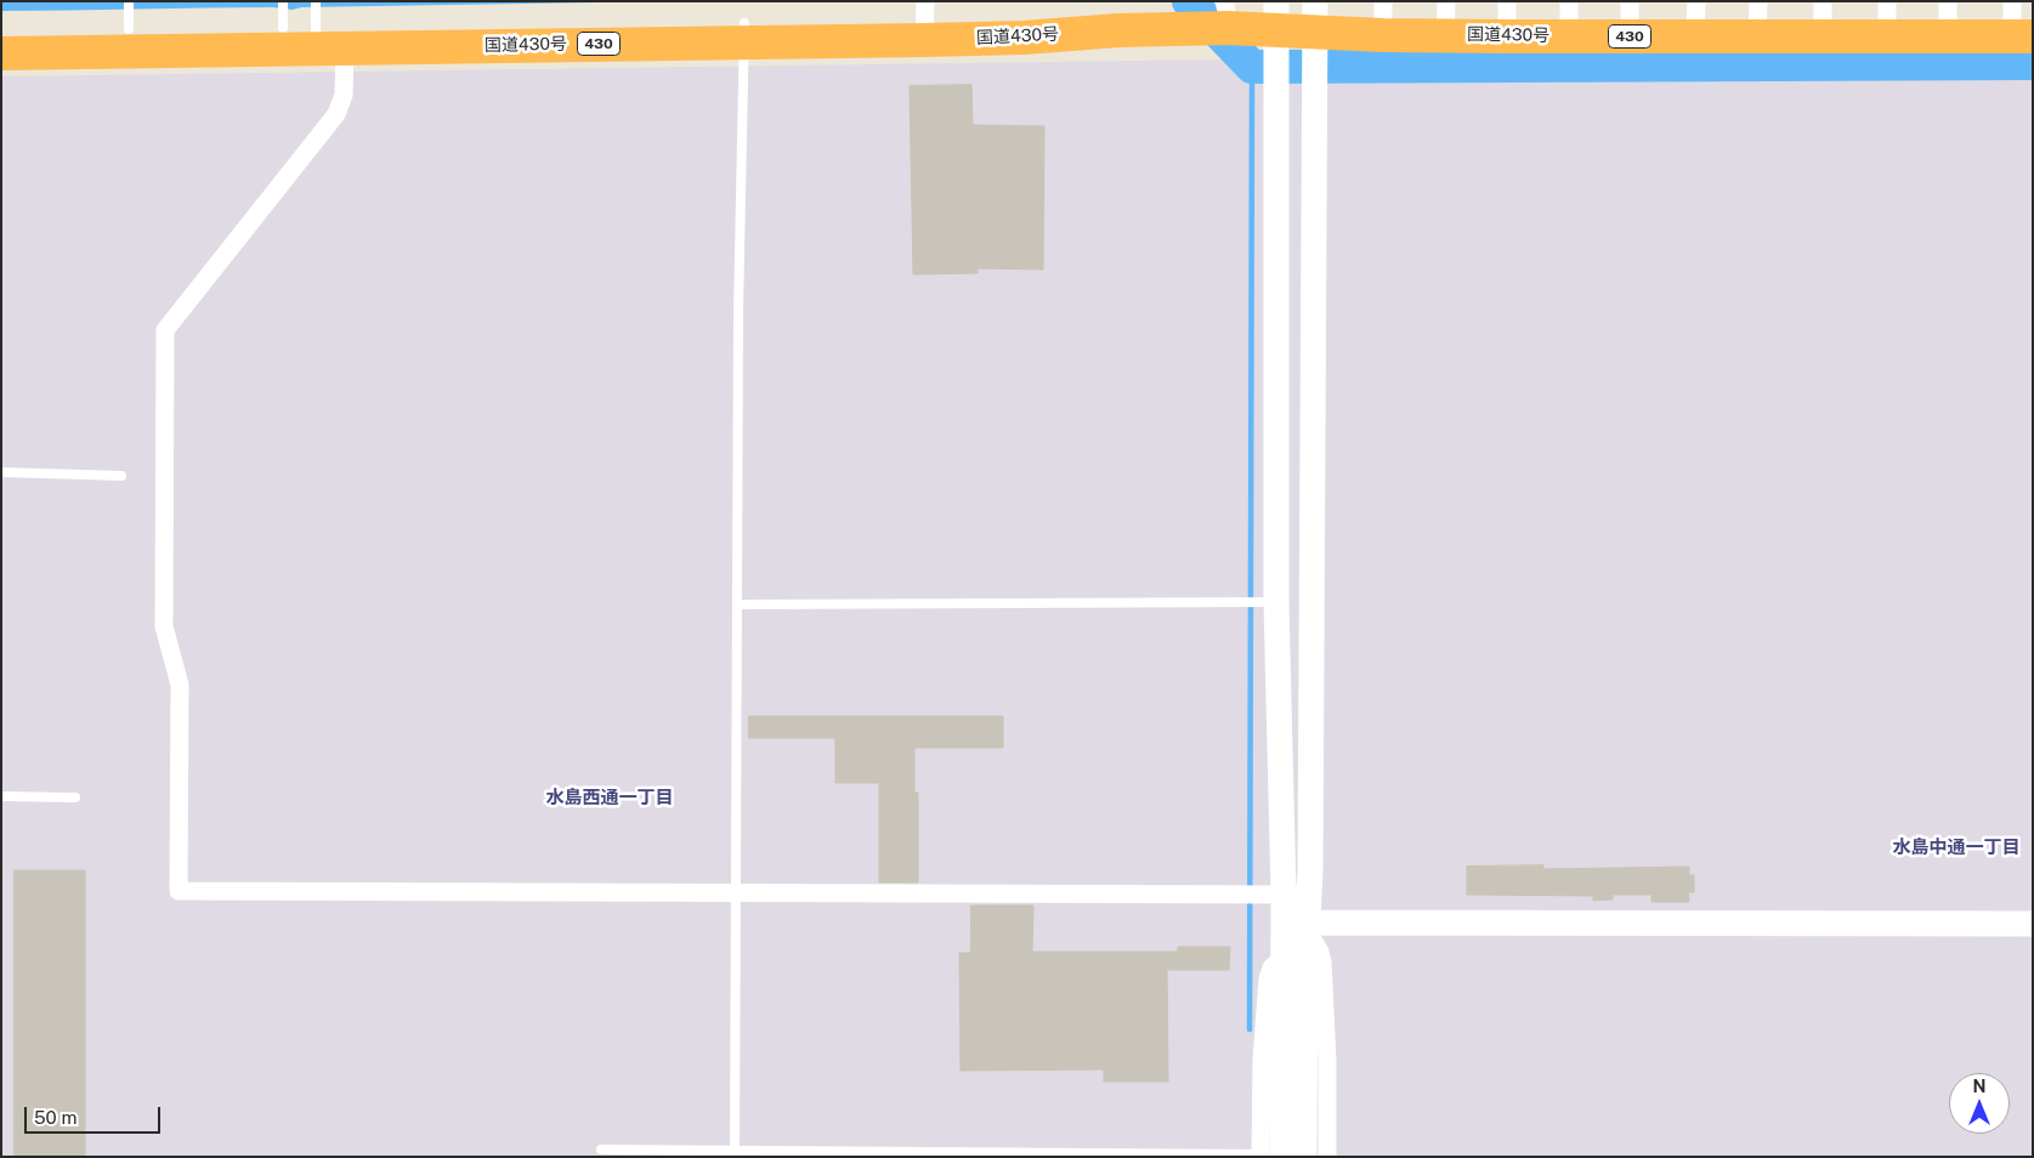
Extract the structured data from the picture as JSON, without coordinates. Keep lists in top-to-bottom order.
{
  "streets": {
    "highway": ["国道430号", "430"]
  },
  "districts": ["水島西通一丁目", "水島中通一丁目"],
  "scale_bar": "50 m",
  "north": "top"
}
